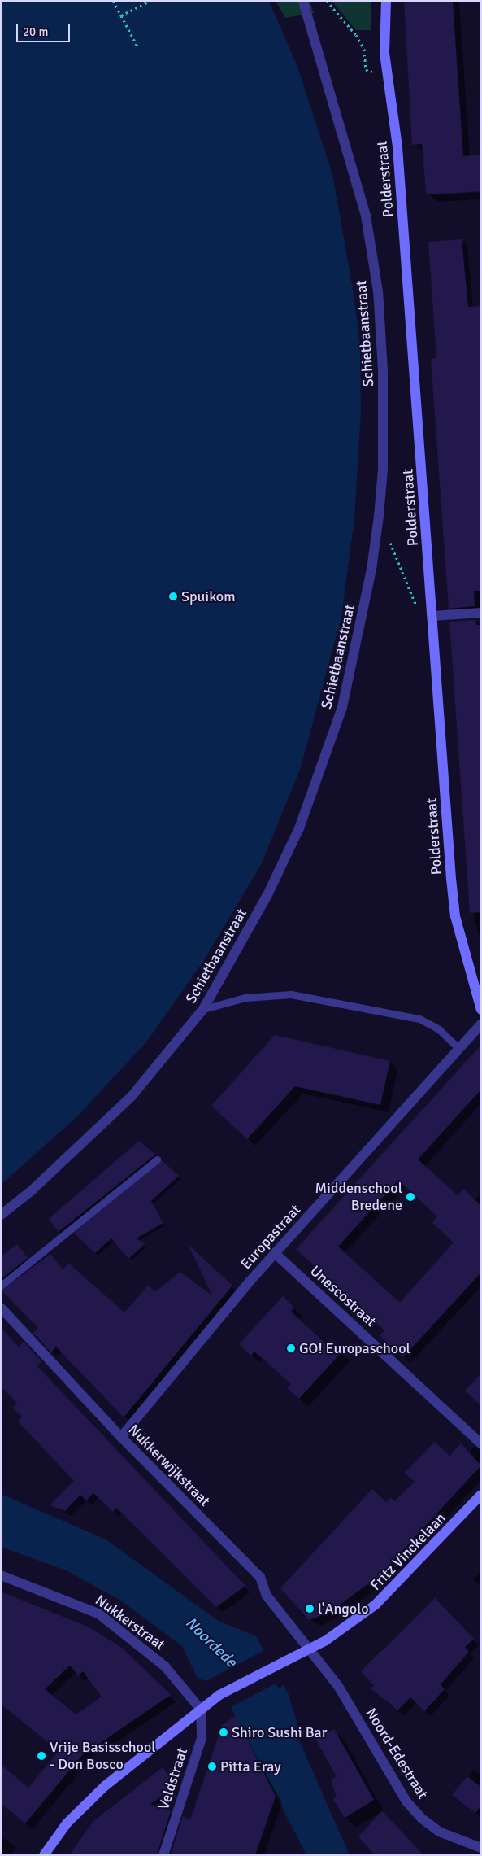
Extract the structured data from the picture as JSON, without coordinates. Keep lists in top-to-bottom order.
{
  "streets": {
    "street": [
      "Polderstraat",
      "Schietbaanstraat",
      "Europastraat",
      "Unescostraat",
      "Nukkerwijkstraat",
      "Fritz Vinckelaan",
      "Nukkerstraat",
      "Noord-Edestraat",
      "Veldstraat"
    ]
  },
  "crossings": [
    ["Europastraat", "Unescostraat"],
    ["Europastraat", "Nukkerwijkstraat"],
    ["Nukkerwijkstraat", "Fritz Vinckelaan"],
    ["Nukkerwijkstraat", "Noord-Edestraat"],
    ["Fritz Vinckelaan", "Nukkerstraat"],
    ["Fritz Vinckelaan", "Noord-Edestraat"],
    ["Fritz Vinckelaan", "Veldstraat"],
    ["Nukkerstraat", "Veldstraat"]
  ],
  "water": ["Noordede"],
  "places": [
    "Spuikom",
    "Middenschool Bredene",
    "GO! Europaschool",
    "l'Angolo",
    "Shiro Sushi Bar",
    "Vrije Basisschool - Don Bosco",
    "Pitta Eray"
  ],
  "scale_bar": "20 m"
}
